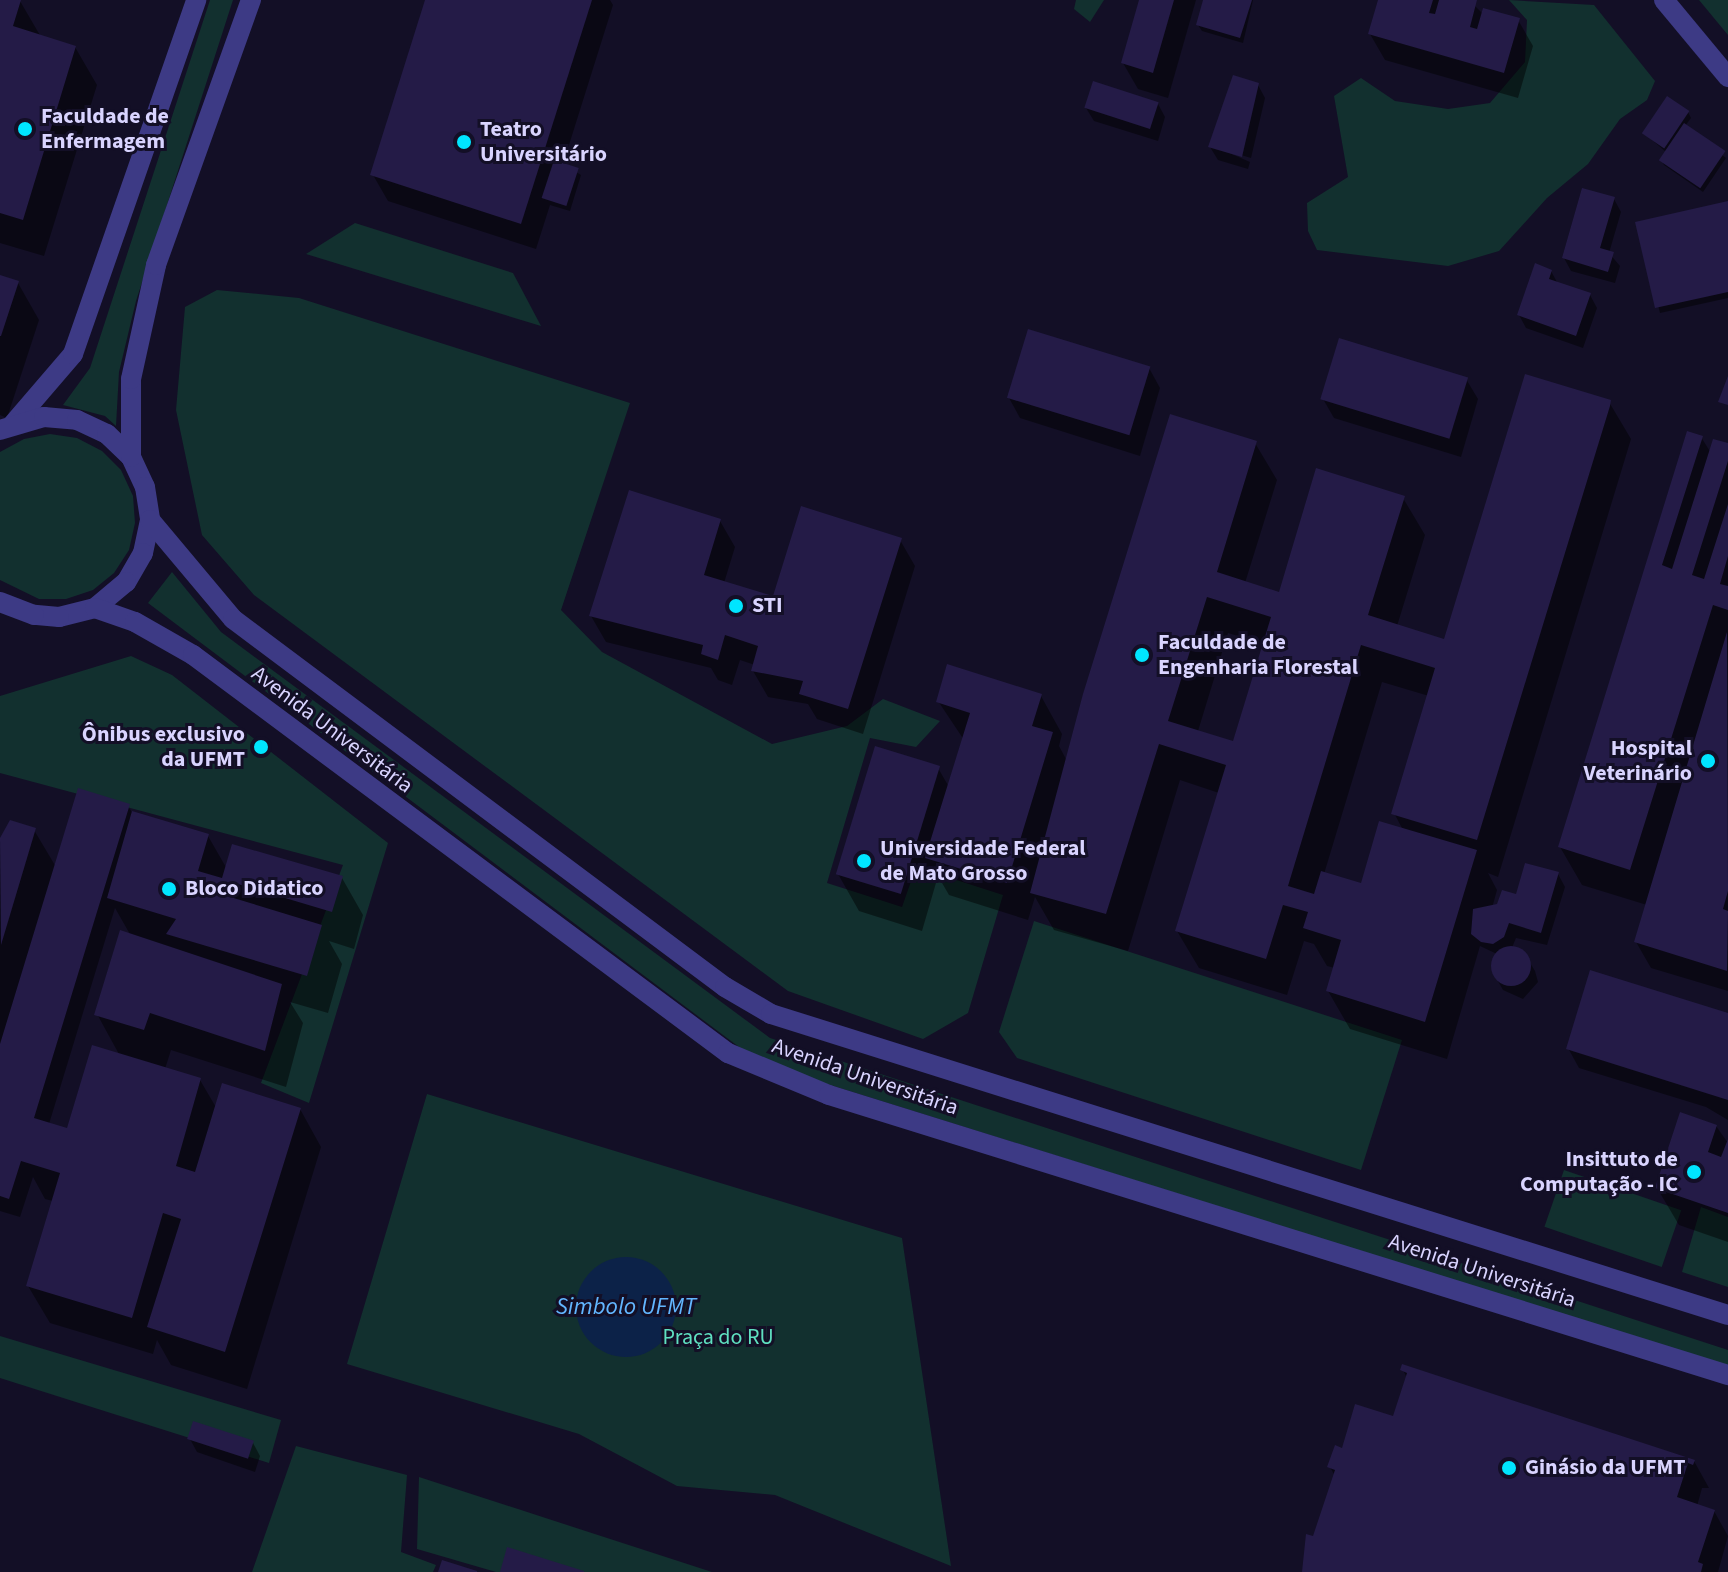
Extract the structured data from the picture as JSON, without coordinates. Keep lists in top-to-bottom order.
{
  "streets": {
    "street": ["Avenida Universitária"]
  },
  "water": ["Simbolo UFMT"],
  "parks": ["Praça do RU"],
  "places": [
    "Faculdade de Enfermagem",
    "Teatro Universitário",
    "STI",
    "Faculdade de Engenharia Florestal",
    "Ônibus exclusivo da UFMT",
    "Hospital Veterinário",
    "Universidade Federal de Mato Grosso",
    "Bloco Didatico",
    "Insittuto de Computação - IC",
    "Ginásio da UFMT"
  ]
}
